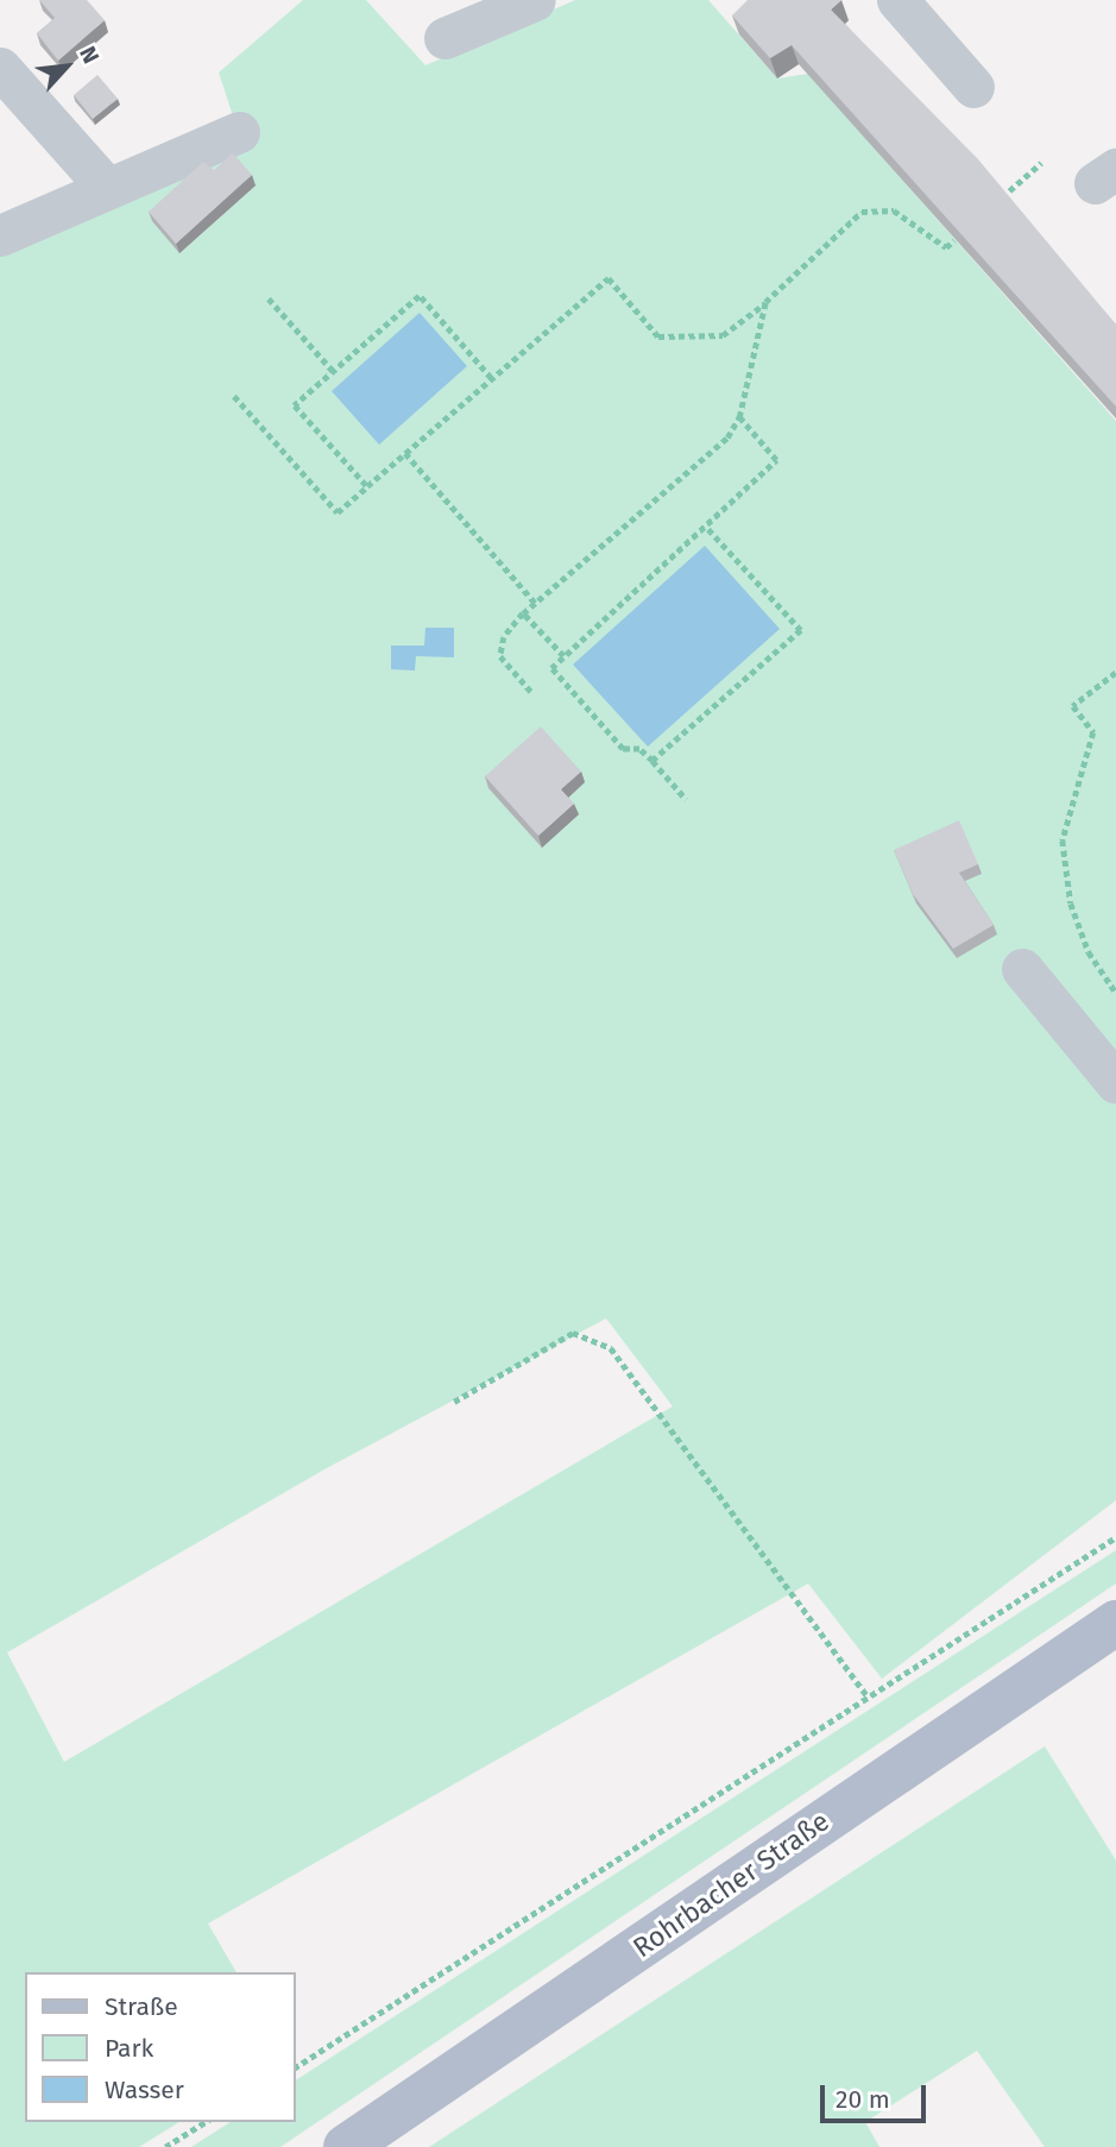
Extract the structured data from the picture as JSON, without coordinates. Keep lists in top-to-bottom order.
{
  "streets": {
    "main road": ["Rohrbacher Straße"]
  },
  "legend": ["Straße", "Park", "Wasser"],
  "scale_bar": "20 m",
  "north": "top right"
}
